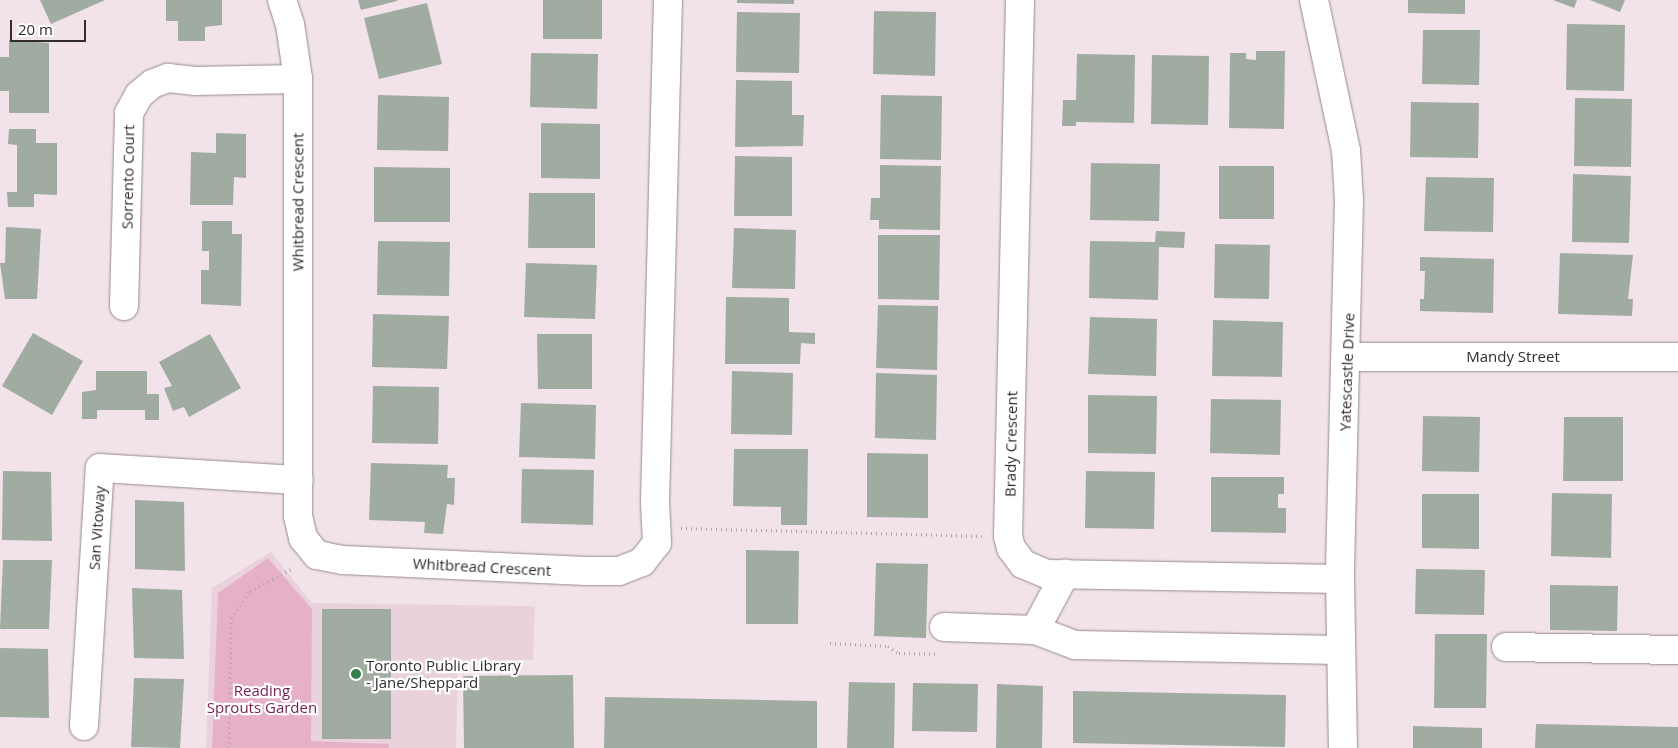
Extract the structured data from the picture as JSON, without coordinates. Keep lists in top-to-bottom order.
{
  "streets": {
    "street": [
      "Sorrento Court",
      "Whitbread Crescent",
      "Mandy Street",
      "Yatescastle Drive",
      "Brady Crescent",
      "San Vitoway"
    ]
  },
  "crossings": [
    ["Sorrento Court", "Whitbread Crescent"],
    ["Whitbread Crescent", "San Vitoway"],
    ["Mandy Street", "Yatescastle Drive"],
    ["Yatescastle Drive", "Brady Crescent"]
  ],
  "parks": ["Reading Sprouts Garden"],
  "places": ["Toronto Public Library - Jane/Sheppard"],
  "scale_bar": "20 m"
}
